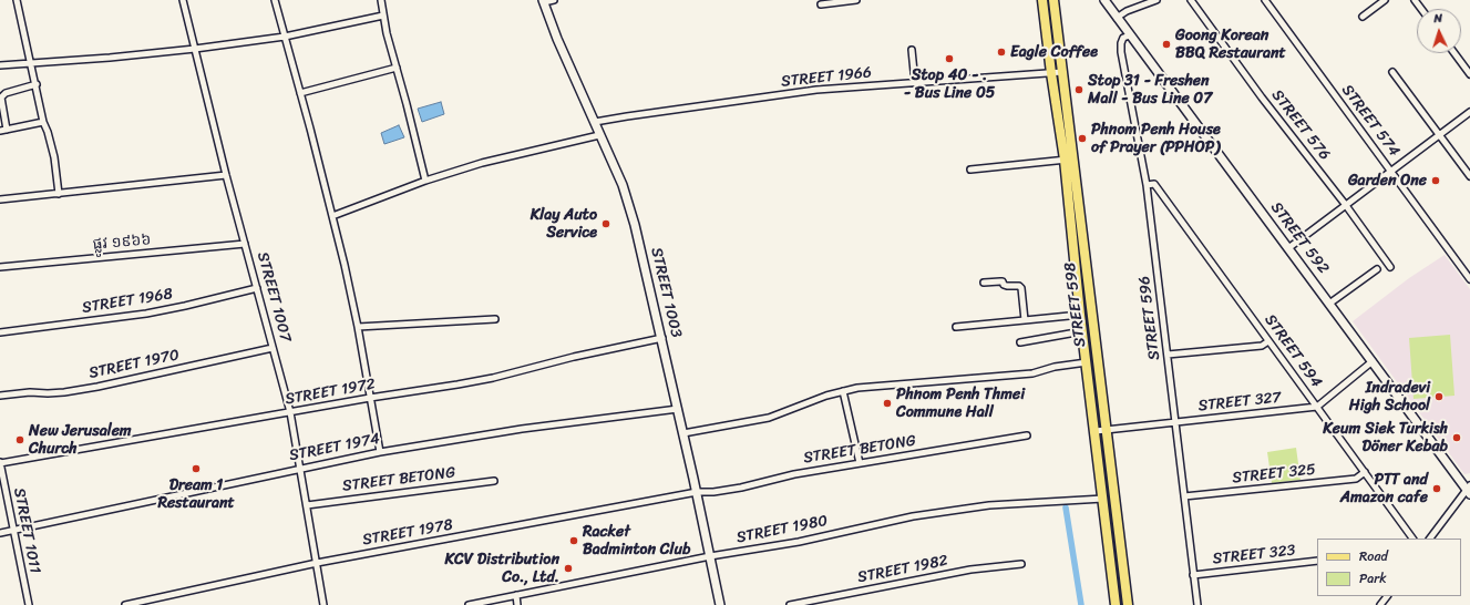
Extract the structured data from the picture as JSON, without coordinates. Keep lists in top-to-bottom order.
{
  "streets": {
    "main road": ["STREET 598"],
    "street": [
      "STREET 1966",
      "STREET 574",
      "STREET 576",
      "STREET 592",
      "ផ្លូវ ១៩៦៦",
      "STREET 1003",
      "STREET 1007",
      "STREET 1968",
      "STREET 596",
      "STREET 594",
      "STREET 1970",
      "STREET 1972",
      "STREET 327",
      "STREET 1974",
      "STREET BETONG",
      "STREET 325",
      "STREET 1980",
      "STREET 1011",
      "STREET 1978",
      "STREET 323",
      "STREET 1982"
    ]
  },
  "crossings": [
    ["STREET 1966", "STREET 1003"],
    ["STREET 1966", "STREET 598"],
    ["STREET 592", "STREET 596"],
    ["ផ្លូវ ១៩៦៦", "STREET 1007"],
    ["STREET 1003", "STREET 1972"],
    ["STREET 1003", "STREET 1974"],
    ["STREET 1003", "STREET BETONG"],
    ["STREET 1003", "STREET 1980"],
    ["STREET 1003", "STREET 1978"],
    ["STREET 1007", "STREET 1968"],
    ["STREET 1007", "STREET 1970"],
    ["STREET 1007", "STREET 1972"],
    ["STREET 1007", "STREET 1974"],
    ["STREET 1007", "STREET BETONG"],
    ["STREET 1007", "STREET 1978"],
    ["STREET 598", "STREET 327"],
    ["STREET 598", "STREET 1980"],
    ["STREET 596", "STREET 594"],
    ["STREET 596", "STREET 327"],
    ["STREET 596", "STREET 325"],
    ["STREET 596", "STREET 323"],
    ["STREET 594", "STREET 327"],
    ["STREET 594", "STREET 325"],
    ["STREET 1972", "STREET 1011"],
    ["STREET 1974", "STREET 1011"],
    ["STREET BETONG", "STREET 1978"]
  ],
  "places": [
    "Goong Korean BBQ Restaurant",
    "Eagle Coffee",
    "Stop 40 - . - Bus Line 05",
    "Stop 31 - Freshen Mall - Bus Line 07",
    "Phnom Penh House of Prayer (PPHOP)",
    "Garden One",
    "Klay Auto Service",
    "Indradevi High School",
    "Phnom Penh Thmei Commune Hall",
    "Keum Siek Turkish Döner Kebab",
    "New Jerusalem Church",
    "Dream 1 Restaurant",
    "PTT and Amazon cafe",
    "Racket Badminton Club",
    "KCV Distribution Co., Ltd."
  ],
  "legend": ["Road", "Park"],
  "north": "top"
}
